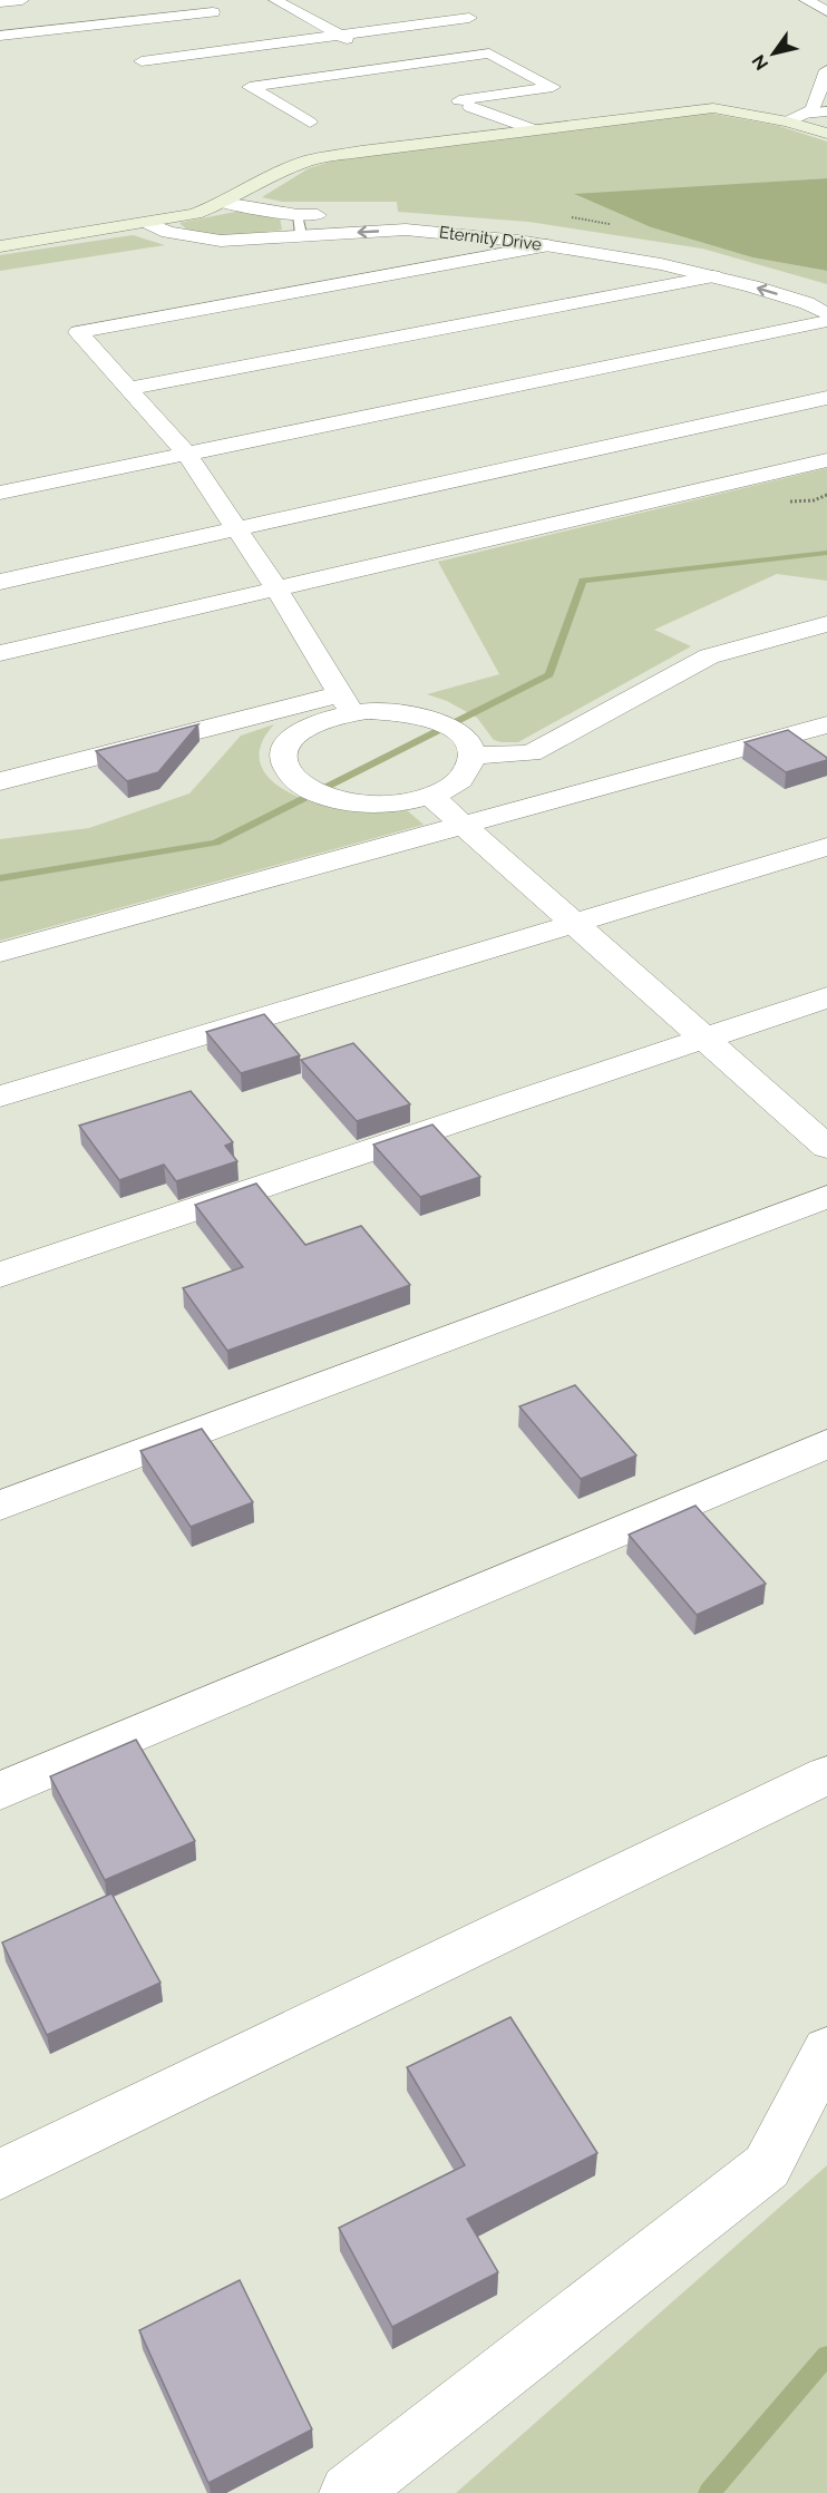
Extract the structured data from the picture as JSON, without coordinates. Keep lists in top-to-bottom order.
{
  "streets": {
    "street": ["Eternity Drive"]
  },
  "north": "bottom left"
}
